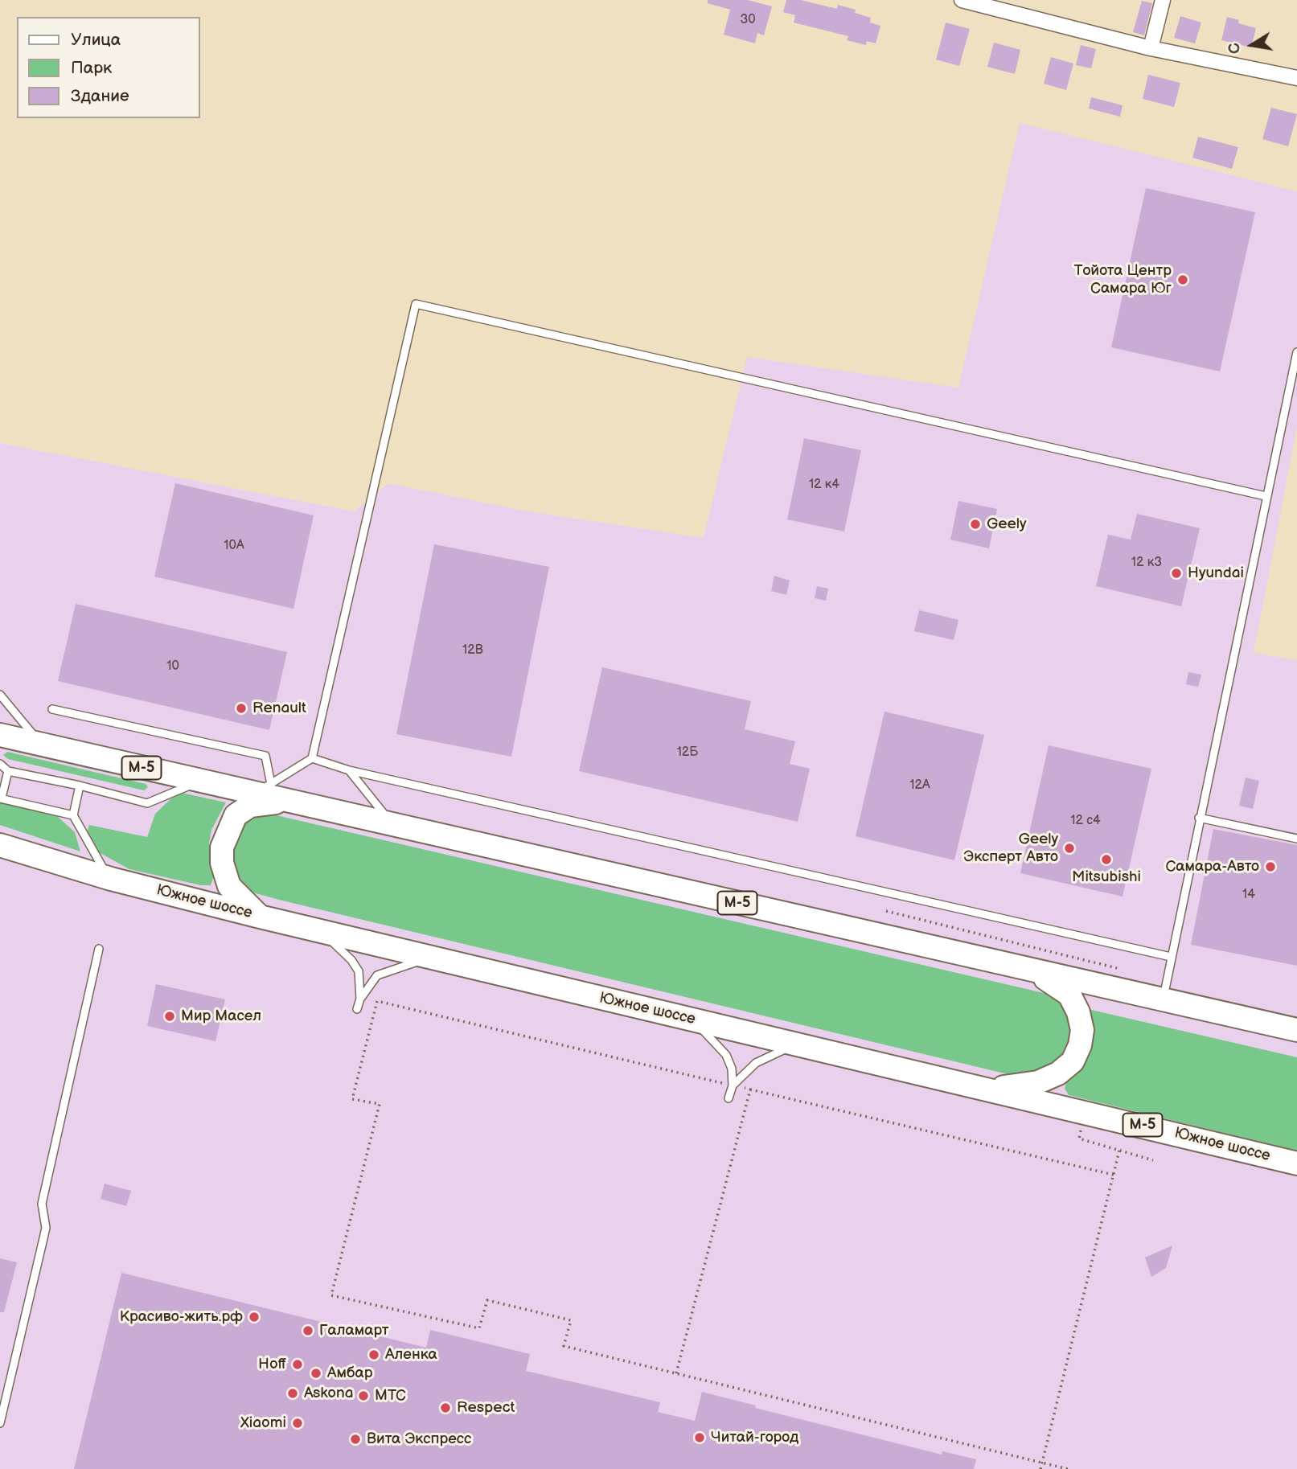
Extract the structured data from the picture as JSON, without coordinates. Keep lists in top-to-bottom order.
{
  "streets": {
    "main road": ["М-5", "Южное шоссе"]
  },
  "places": [
    "Тойота Центр Самара Юг",
    "Geely",
    "Hyundai",
    "Renault",
    "Geely Эксперт Авто",
    "Mitsubishi",
    "Самара-Авто",
    "Мир Масел",
    "Красиво-жить.рф",
    "Галамарт",
    "Аленка",
    "Hoff",
    "Амбар",
    "Askona",
    "МТС",
    "Respect",
    "Xiaomi",
    "Читай-город",
    "Вита Экспресс"
  ],
  "house_numbers": [
    "30",
    "12 к4",
    "10А",
    "12 к3",
    "12В",
    "10",
    "12Б",
    "12А",
    "12 с4",
    "14"
  ],
  "legend": ["Улица", "Парк", "Здание"],
  "north": "left"
}
